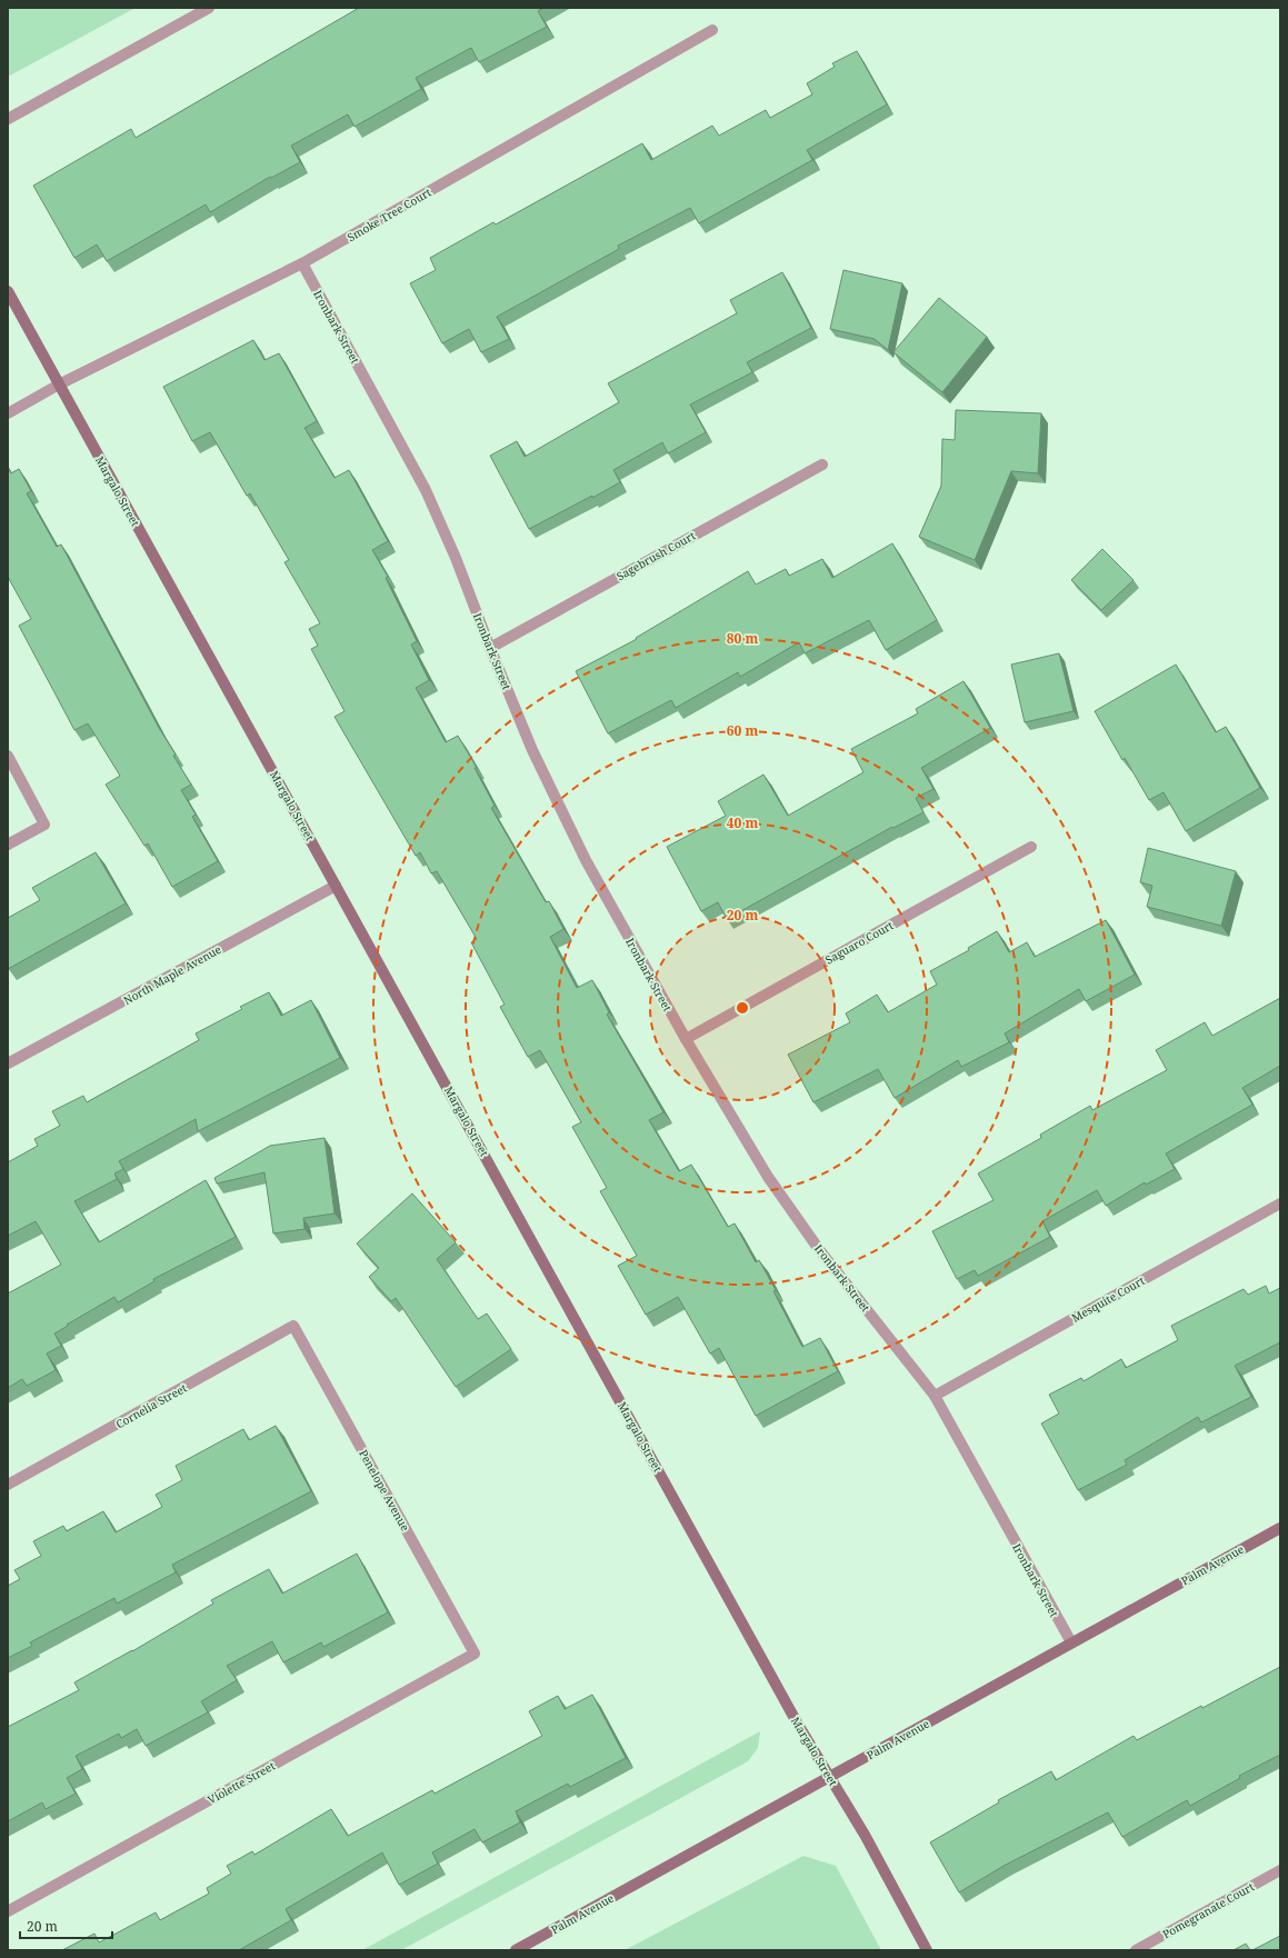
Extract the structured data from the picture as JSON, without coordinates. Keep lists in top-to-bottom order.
{
  "streets": {
    "street": [
      "Smoke Tree Court",
      "Ironbark Street",
      "Margalo Street",
      "Sagebrush Court",
      "Saguaro Court",
      "North Maple Avenue",
      "Mesquite Court",
      "Cornelia Street",
      "Penelope Avenue",
      "Palm Avenue",
      "Violette Street",
      "Pomegranate Court"
    ]
  },
  "crossings": [
    ["Smoke Tree Court", "Ironbark Street"],
    ["Smoke Tree Court", "Margalo Street"],
    ["Ironbark Street", "Sagebrush Court"],
    ["Ironbark Street", "Saguaro Court"],
    ["Ironbark Street", "Mesquite Court"],
    ["Ironbark Street", "Palm Avenue"],
    ["Margalo Street", "North Maple Avenue"],
    ["Margalo Street", "Palm Avenue"],
    ["Cornelia Street", "Penelope Avenue"],
    ["Penelope Avenue", "Violette Street"]
  ],
  "scale_bar": "20 m",
  "rings": [
    "80 m",
    "60 m",
    "40 m",
    "20 m"
  ]
}
